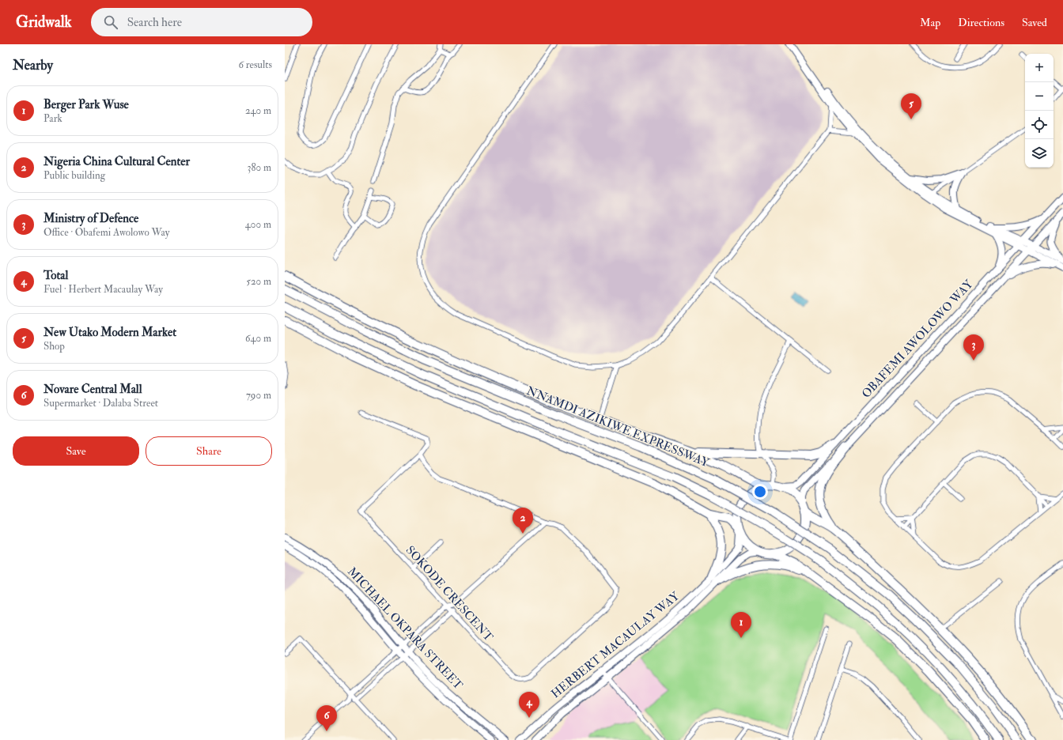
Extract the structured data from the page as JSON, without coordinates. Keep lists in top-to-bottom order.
{
  "streets": {
    "highway": ["NNAMDI AZIKIWE EXPRESSWAY"],
    "main road": ["OBAFEMI AWOLOWO WAY", "MICHAEL OKPARA STREET", "HERBERT MACAULAY WAY"],
    "street": ["SOKODE CRESCENT"]
  },
  "crossings": [
    ["OBAFEMI AWOLOWO WAY", "NNAMDI AZIKIWE EXPRESSWAY"],
    ["OBAFEMI AWOLOWO WAY", "HERBERT MACAULAY WAY"],
    ["NNAMDI AZIKIWE EXPRESSWAY", "HERBERT MACAULAY WAY"]
  ],
  "page": {
    "header": "Gridwalk",
    "search": "Search here",
    "nav": ["Map", "Directions", "Saved"],
    "heading": ["Nearby", "6 results"],
    "map_buttons": ["+", "−"],
    "list": [
      {
        "mark": "1",
        "name": "Berger Park Wuse",
        "note": "Park",
        "value": "240 m"
      },
      {
        "mark": "2",
        "name": "Nigeria China Cultural Center",
        "note": "Public building",
        "value": "380 m"
      },
      {
        "mark": "3",
        "name": "Ministry of Defence",
        "note": "Office · Obafemi Awolowo Way",
        "value": "400 m"
      },
      {
        "mark": "4",
        "name": "Total",
        "note": "Fuel · Herbert Macaulay Way",
        "value": "520 m"
      },
      {
        "mark": "5",
        "name": "New Utako Modern Market",
        "note": "Shop",
        "value": "640 m"
      },
      {
        "mark": "6",
        "name": "Novare Central Mall",
        "note": "Supermarket · Dalaba Street",
        "value": "790 m"
      }
    ],
    "pins": [
      "5",
      "3",
      "2",
      "1",
      "4",
      "6"
    ],
    "buttons": ["Save", "Share"]
  }
}
